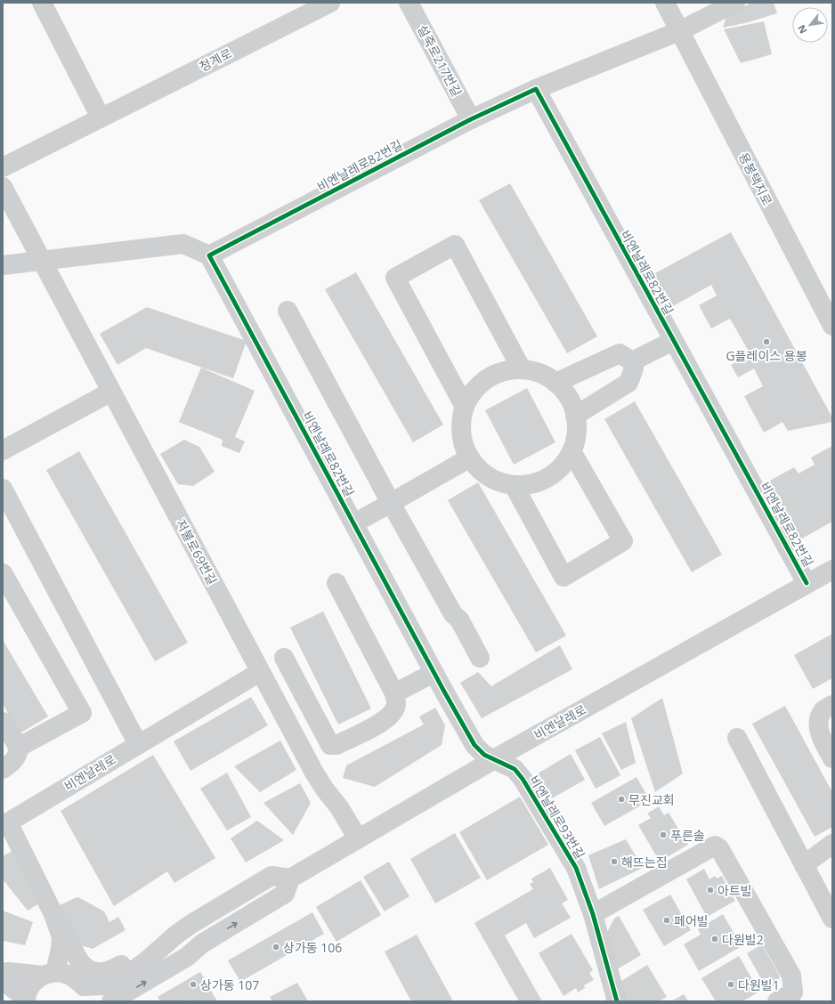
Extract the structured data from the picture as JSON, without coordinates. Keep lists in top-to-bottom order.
{
  "streets": {
    "street": [
      "청계로",
      "설죽로217번길",
      "비엔날레로82번길",
      "용봉택지로",
      "저불로69번길",
      "비엔날레로",
      "비엔날레로93번길"
    ]
  },
  "crossings": [
    ["설죽로217번길", "비엔날레로82번길"],
    ["비엔날레로82번길", "비엔날레로"],
    ["비엔날레로82번길", "비엔날레로93번길"],
    ["저불로69번길", "비엔날레로"],
    ["비엔날레로", "비엔날레로93번길"]
  ],
  "places": [
    "G플레이스 용봉",
    "무진교회",
    "푸른솔",
    "해뜨는집",
    "아트빌",
    "페어빌",
    "다원빌2",
    "상가동 106",
    "상가동 107",
    "다원빌1"
  ],
  "north": "bottom left"
}
